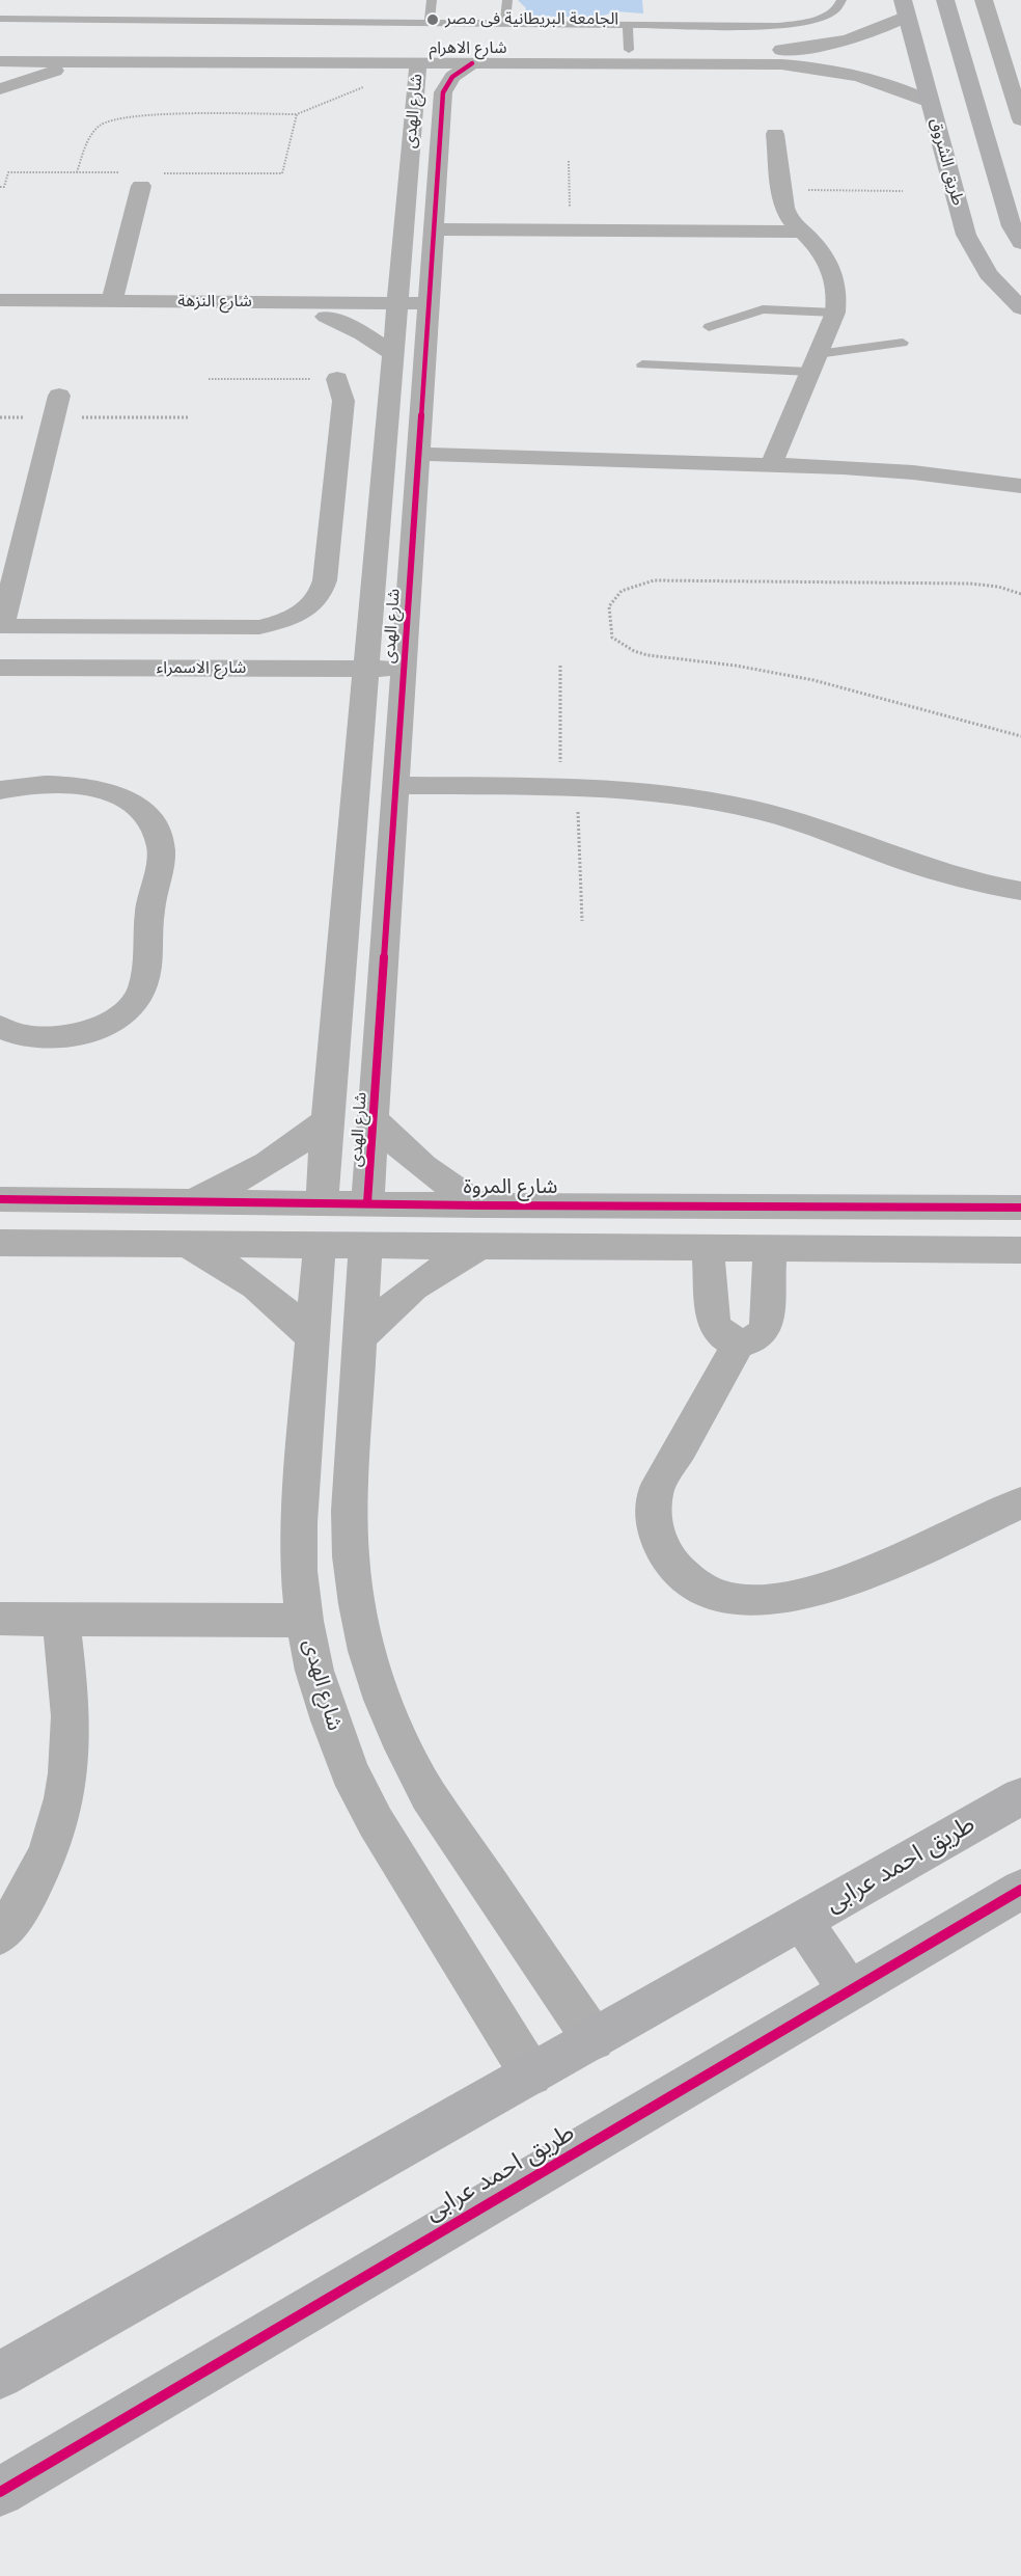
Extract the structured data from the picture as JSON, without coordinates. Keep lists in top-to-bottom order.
{
  "streets": {
    "street": [
      "شارع الاهرام",
      "شارع الهدى",
      "طريق الشروق",
      "شارع النزهة",
      "شارع الاسمراء",
      "شارع المروة",
      "طريق احمد عرابى"
    ]
  },
  "crossings": [
    ["شارع الاهرام", "شارع الهدى"],
    ["شارع الاهرام", "طريق الشروق"],
    ["شارع الهدى", "شارع النزهة"],
    ["شارع الهدى", "شارع الاسمراء"],
    ["شارع الهدى", "شارع المروة"],
    ["شارع الهدى", "طريق احمد عرابى"]
  ],
  "places": ["الجامعة البريطانية فى مصر"]
}
